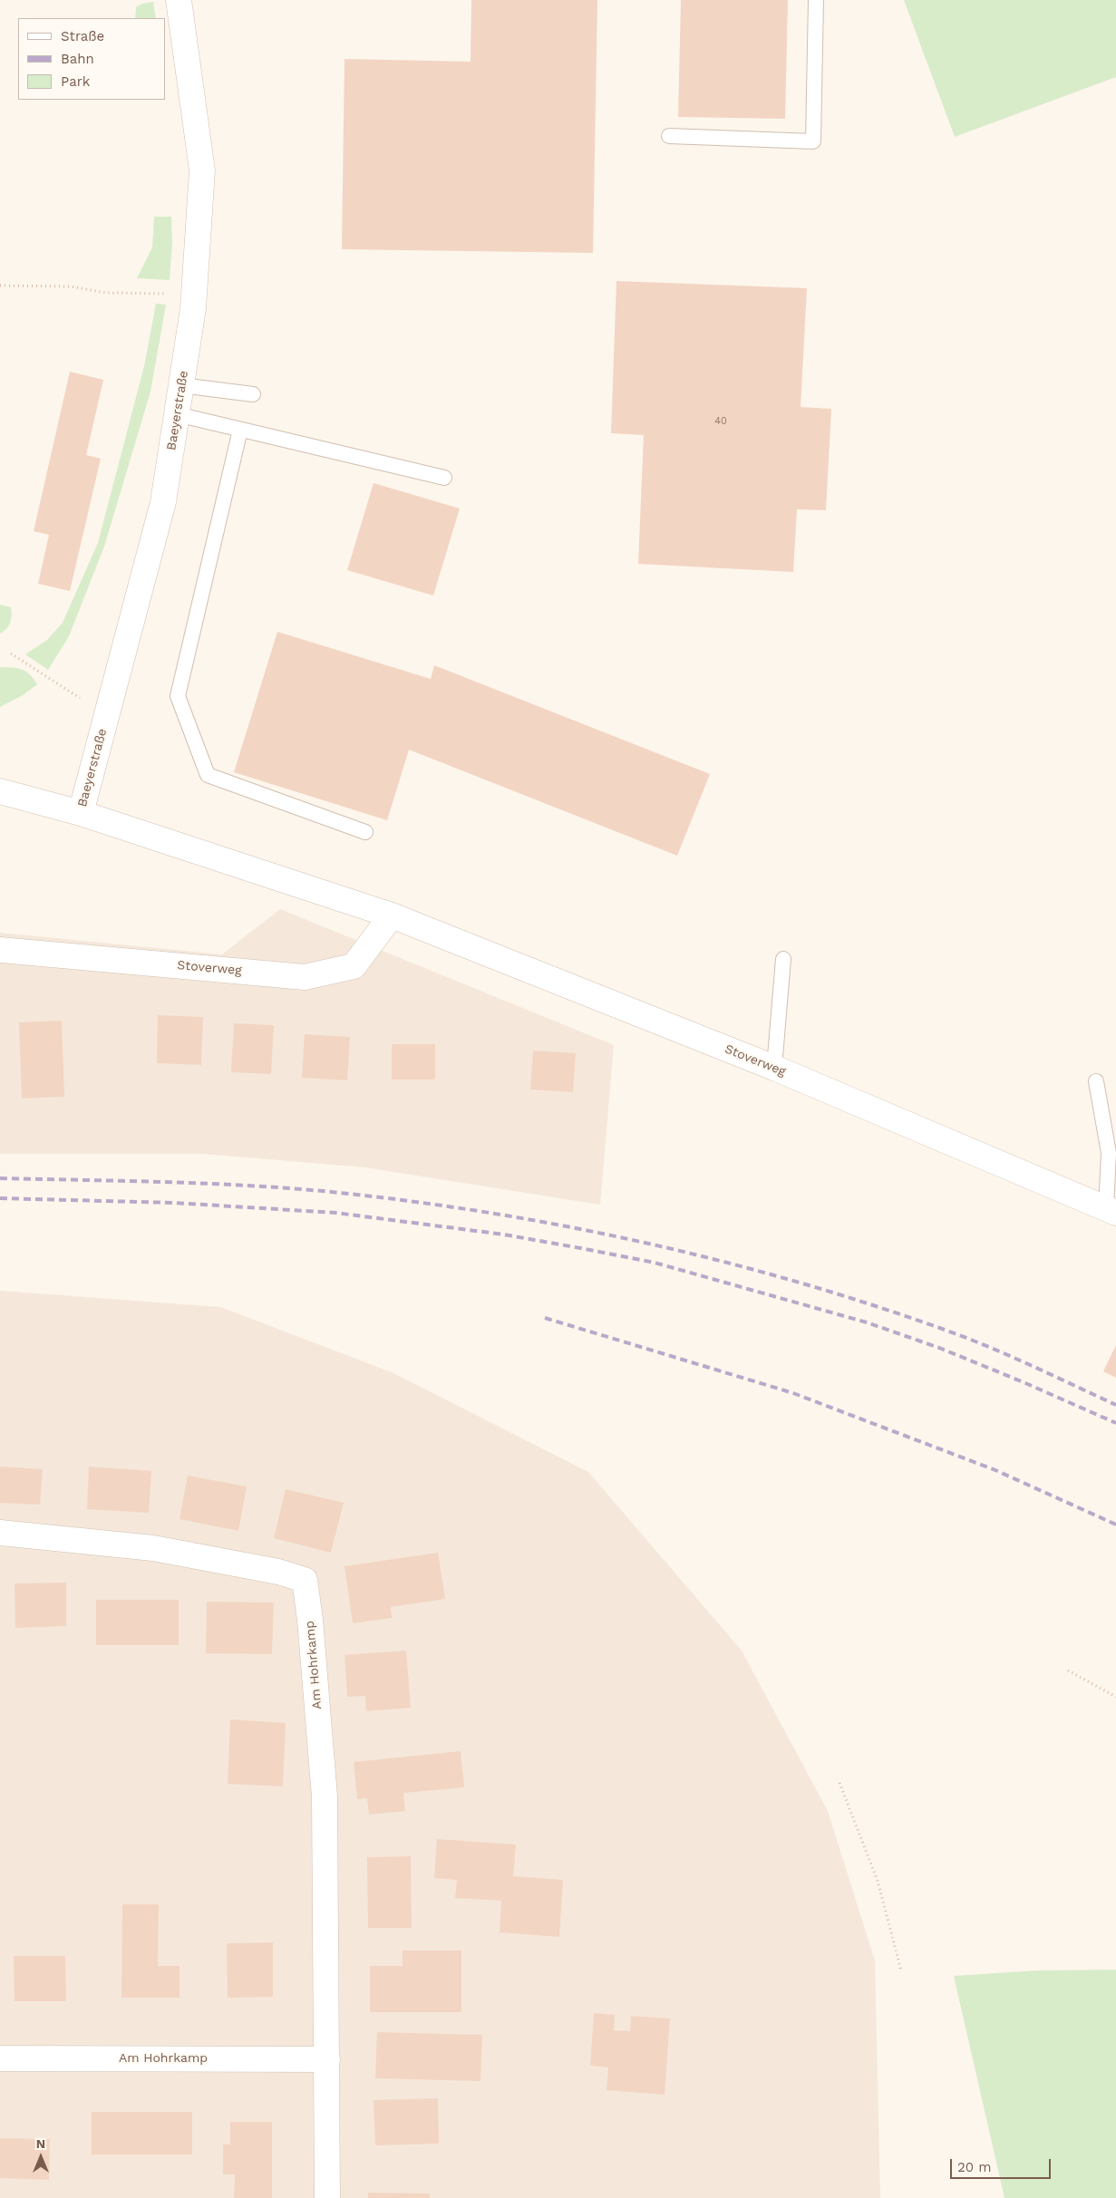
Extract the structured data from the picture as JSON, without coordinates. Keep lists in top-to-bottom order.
{
  "streets": {
    "street": ["Baeyerstraße", "Stoverweg", "Am Hohrkamp"]
  },
  "crossings": [
    ["Baeyerstraße", "Stoverweg"]
  ],
  "house_numbers": ["40"],
  "legend": ["Straße", "Bahn", "Park"],
  "scale_bar": "20 m",
  "north": "top"
}
